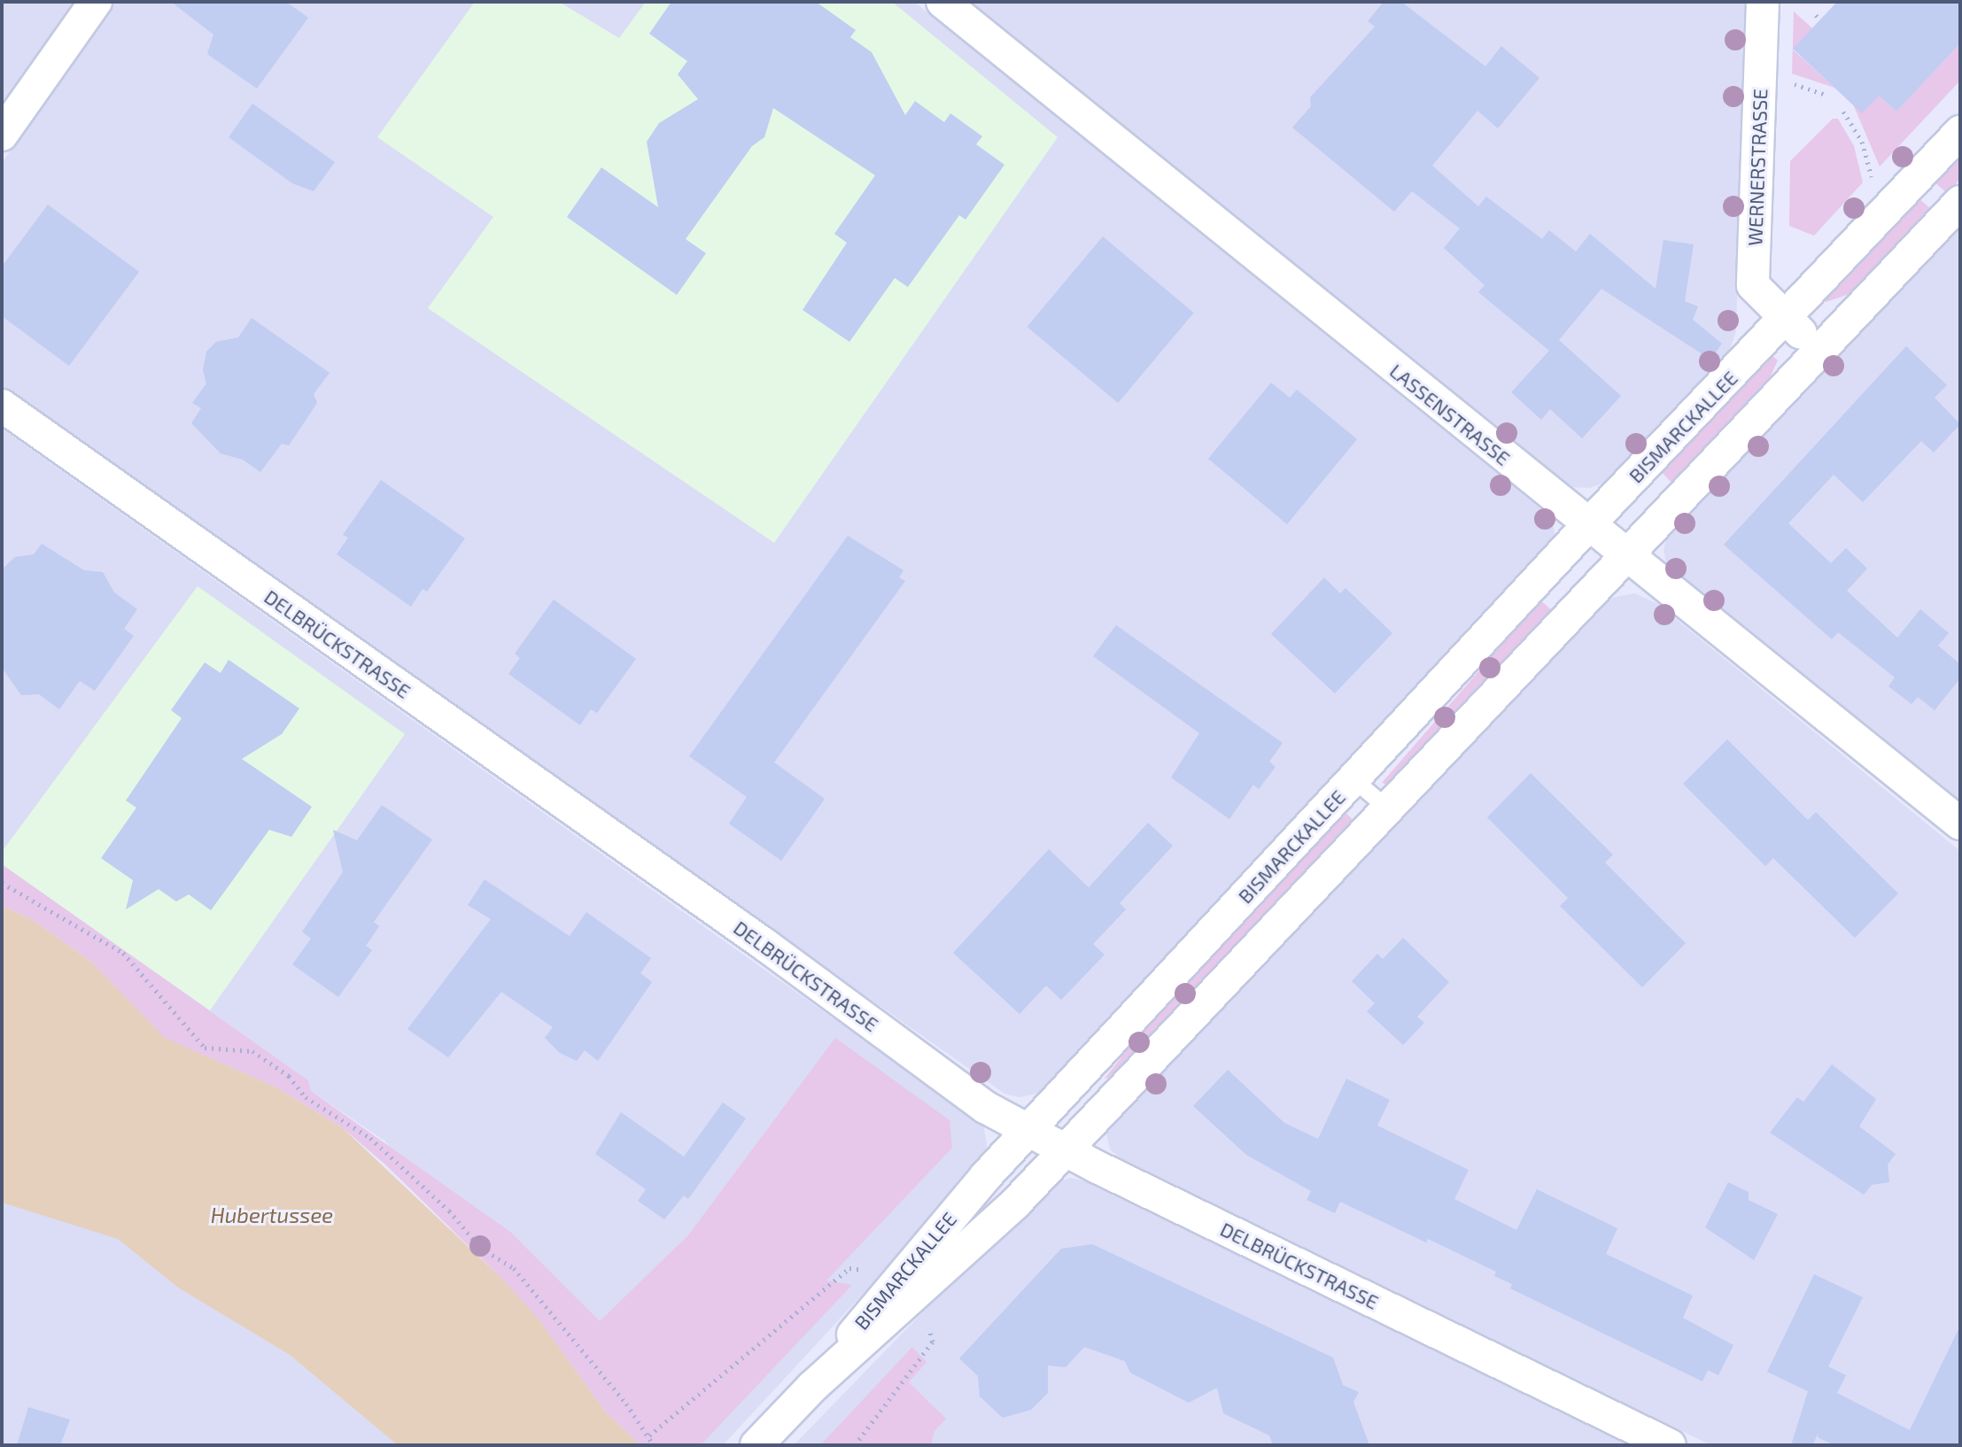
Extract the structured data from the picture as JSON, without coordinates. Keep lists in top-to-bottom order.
{
  "streets": {
    "street": [
      "WERNERSTRASSE",
      "LASSENSTRASSE",
      "BISMARCKALLEE",
      "DELBRÜCKSTRASSE"
    ]
  },
  "crossings": [
    ["WERNERSTRASSE", "BISMARCKALLEE"],
    ["LASSENSTRASSE", "BISMARCKALLEE"],
    ["BISMARCKALLEE", "DELBRÜCKSTRASSE"]
  ],
  "water": ["Hubertussee"]
}
